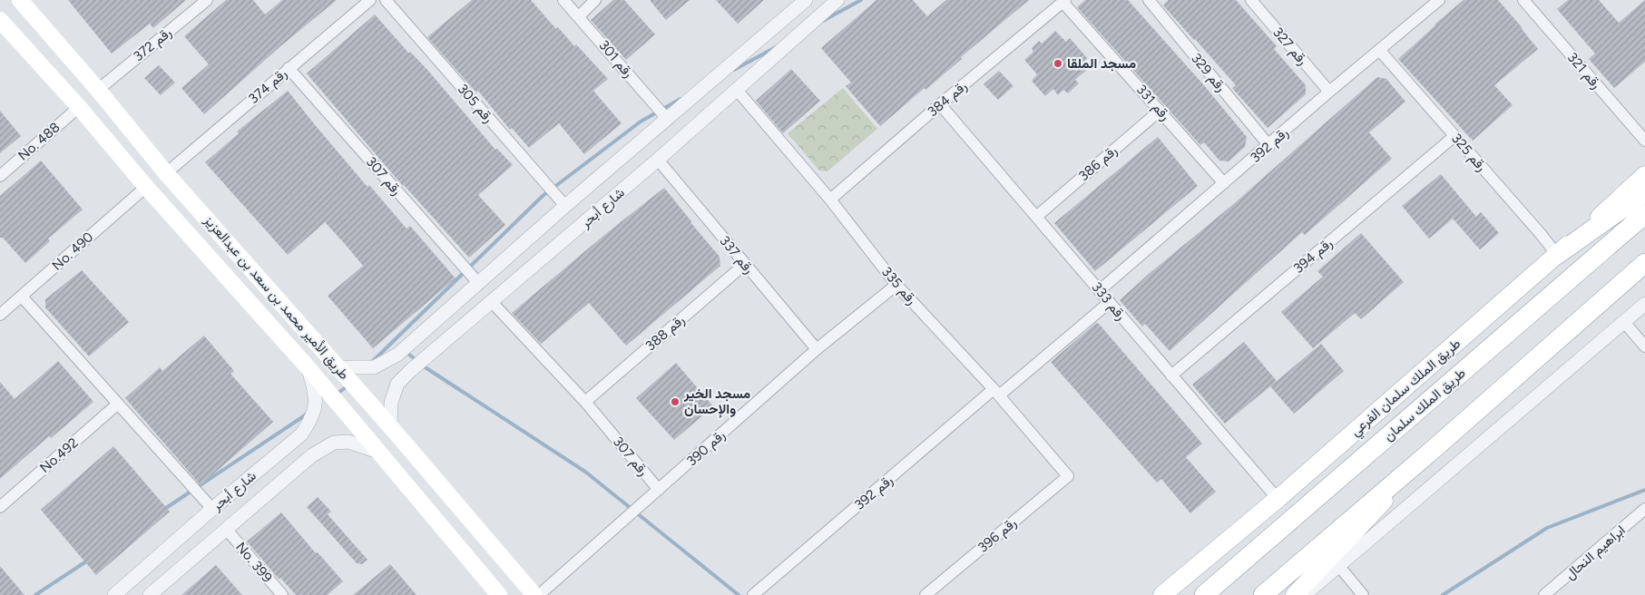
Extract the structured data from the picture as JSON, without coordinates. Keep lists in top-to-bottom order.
{
  "streets": {
    "highway": ["طريق الملك سلمان"],
    "main road": ["طريق الأمير محمد بن سعد بن عبدالعزيز", "طريق الملك سلمان الفرعي"],
    "street": [
      "رقم 372",
      "رقم 327",
      "رقم 301",
      "رقم 321",
      "رقم 329",
      "رقم 374",
      "رقم 384",
      "رقم 331",
      "رقم 305",
      "No. 488",
      "رقم 392",
      "رقم 325",
      "رقم 386",
      "رقم 307",
      "شارع أبحر",
      "No. 490",
      "رقم 337",
      "رقم 394",
      "رقم 335",
      "رقم 333",
      "رقم 388",
      "رقم 390",
      "No.492",
      "رقم 396",
      "ابراهيم النحال",
      "No. 399"
    ]
  },
  "crossings": [
    ["رقم 372", "طريق الأمير محمد بن سعد بن عبدالعزيز"],
    ["رقم 327", "رقم 392"],
    ["رقم 301", "شارع أبحر"],
    ["رقم 329", "رقم 392"],
    ["رقم 374", "رقم 307"],
    ["رقم 374", "طريق الأمير محمد بن سعد بن عبدالعزيز"],
    ["رقم 384", "رقم 331"],
    ["رقم 384", "رقم 335"],
    ["رقم 384", "رقم 333"],
    ["رقم 331", "رقم 392"],
    ["رقم 331", "رقم 386"],
    ["رقم 305", "شارع أبحر"],
    ["No. 488", "طريق الأمير محمد بن سعد بن عبدالعزيز"],
    ["رقم 392", "رقم 325"],
    ["رقم 392", "رقم 335"],
    ["رقم 392", "رقم 333"],
    ["رقم 325", "رقم 394"],
    ["رقم 325", "طريق الملك سلمان الفرعي"],
    ["رقم 386", "رقم 333"],
    ["رقم 307", "شارع أبحر"],
    ["رقم 307", "رقم 388"],
    ["رقم 307", "رقم 390"],
    ["شارع أبحر", "رقم 337"],
    ["شارع أبحر", "رقم 335"],
    ["شارع أبحر", "طريق الأمير محمد بن سعد بن عبدالعزيز"],
    ["شارع أبحر", "No. 399"],
    ["No. 490", "طريق الأمير محمد بن سعد بن عبدالعزيز"],
    ["رقم 337", "رقم 388"],
    ["رقم 337", "رقم 390"],
    ["رقم 394", "رقم 333"],
    ["رقم 335", "رقم 390"],
    ["رقم 335", "رقم 396"],
    ["رقم 333", "طريق الملك سلمان الفرعي"]
  ],
  "places": ["مسجد الملقا", "مسجد الخير والإحسان"]
}
